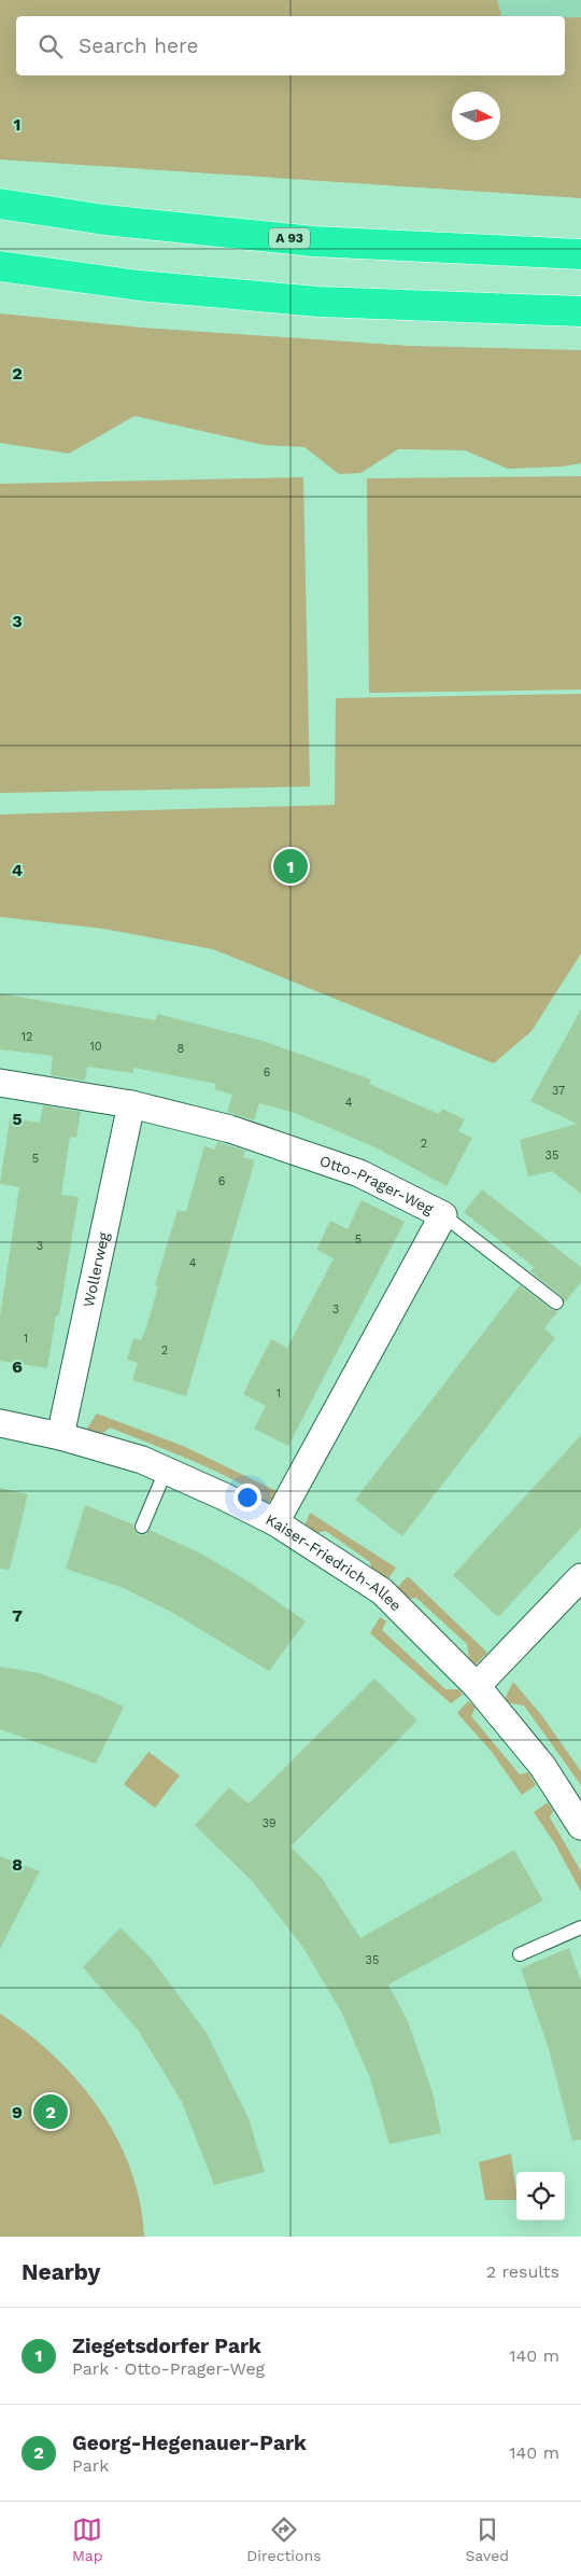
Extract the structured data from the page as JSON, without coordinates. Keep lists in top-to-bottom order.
{
  "streets": {
    "highway": ["A 93"],
    "street": ["Otto-Prager-Weg", "Wollerweg", "Kaiser-Friedrich-Allee"]
  },
  "crossings": [
    ["Otto-Prager-Weg", "Wollerweg"],
    ["Otto-Prager-Weg", "Kaiser-Friedrich-Allee"],
    ["Wollerweg", "Kaiser-Friedrich-Allee"]
  ],
  "house_numbers": [
    "12",
    "10",
    "8",
    "6",
    "37",
    "4",
    "2",
    "35",
    "5",
    "6",
    "5",
    "3",
    "4",
    "3",
    "1",
    "2",
    "1",
    "39",
    "35"
  ],
  "north": "right",
  "page": {
    "search": "Search here",
    "pins": ["1", "2"],
    "heading": ["Nearby", "2 results"],
    "list": [
      {
        "mark": "1",
        "name": "Ziegetsdorfer Park",
        "note": "Park · Otto-Prager-Weg",
        "value": "140 m"
      },
      {
        "mark": "2",
        "name": "Georg-Hegenauer-Park",
        "note": "Park",
        "value": "140 m"
      }
    ],
    "nav": ["Map", "Directions", "Saved"]
  },
  "grid": {
    "rows": [
      "1",
      "2",
      "3",
      "4",
      "5",
      "6",
      "7",
      "8",
      "9"
    ]
  }
}
